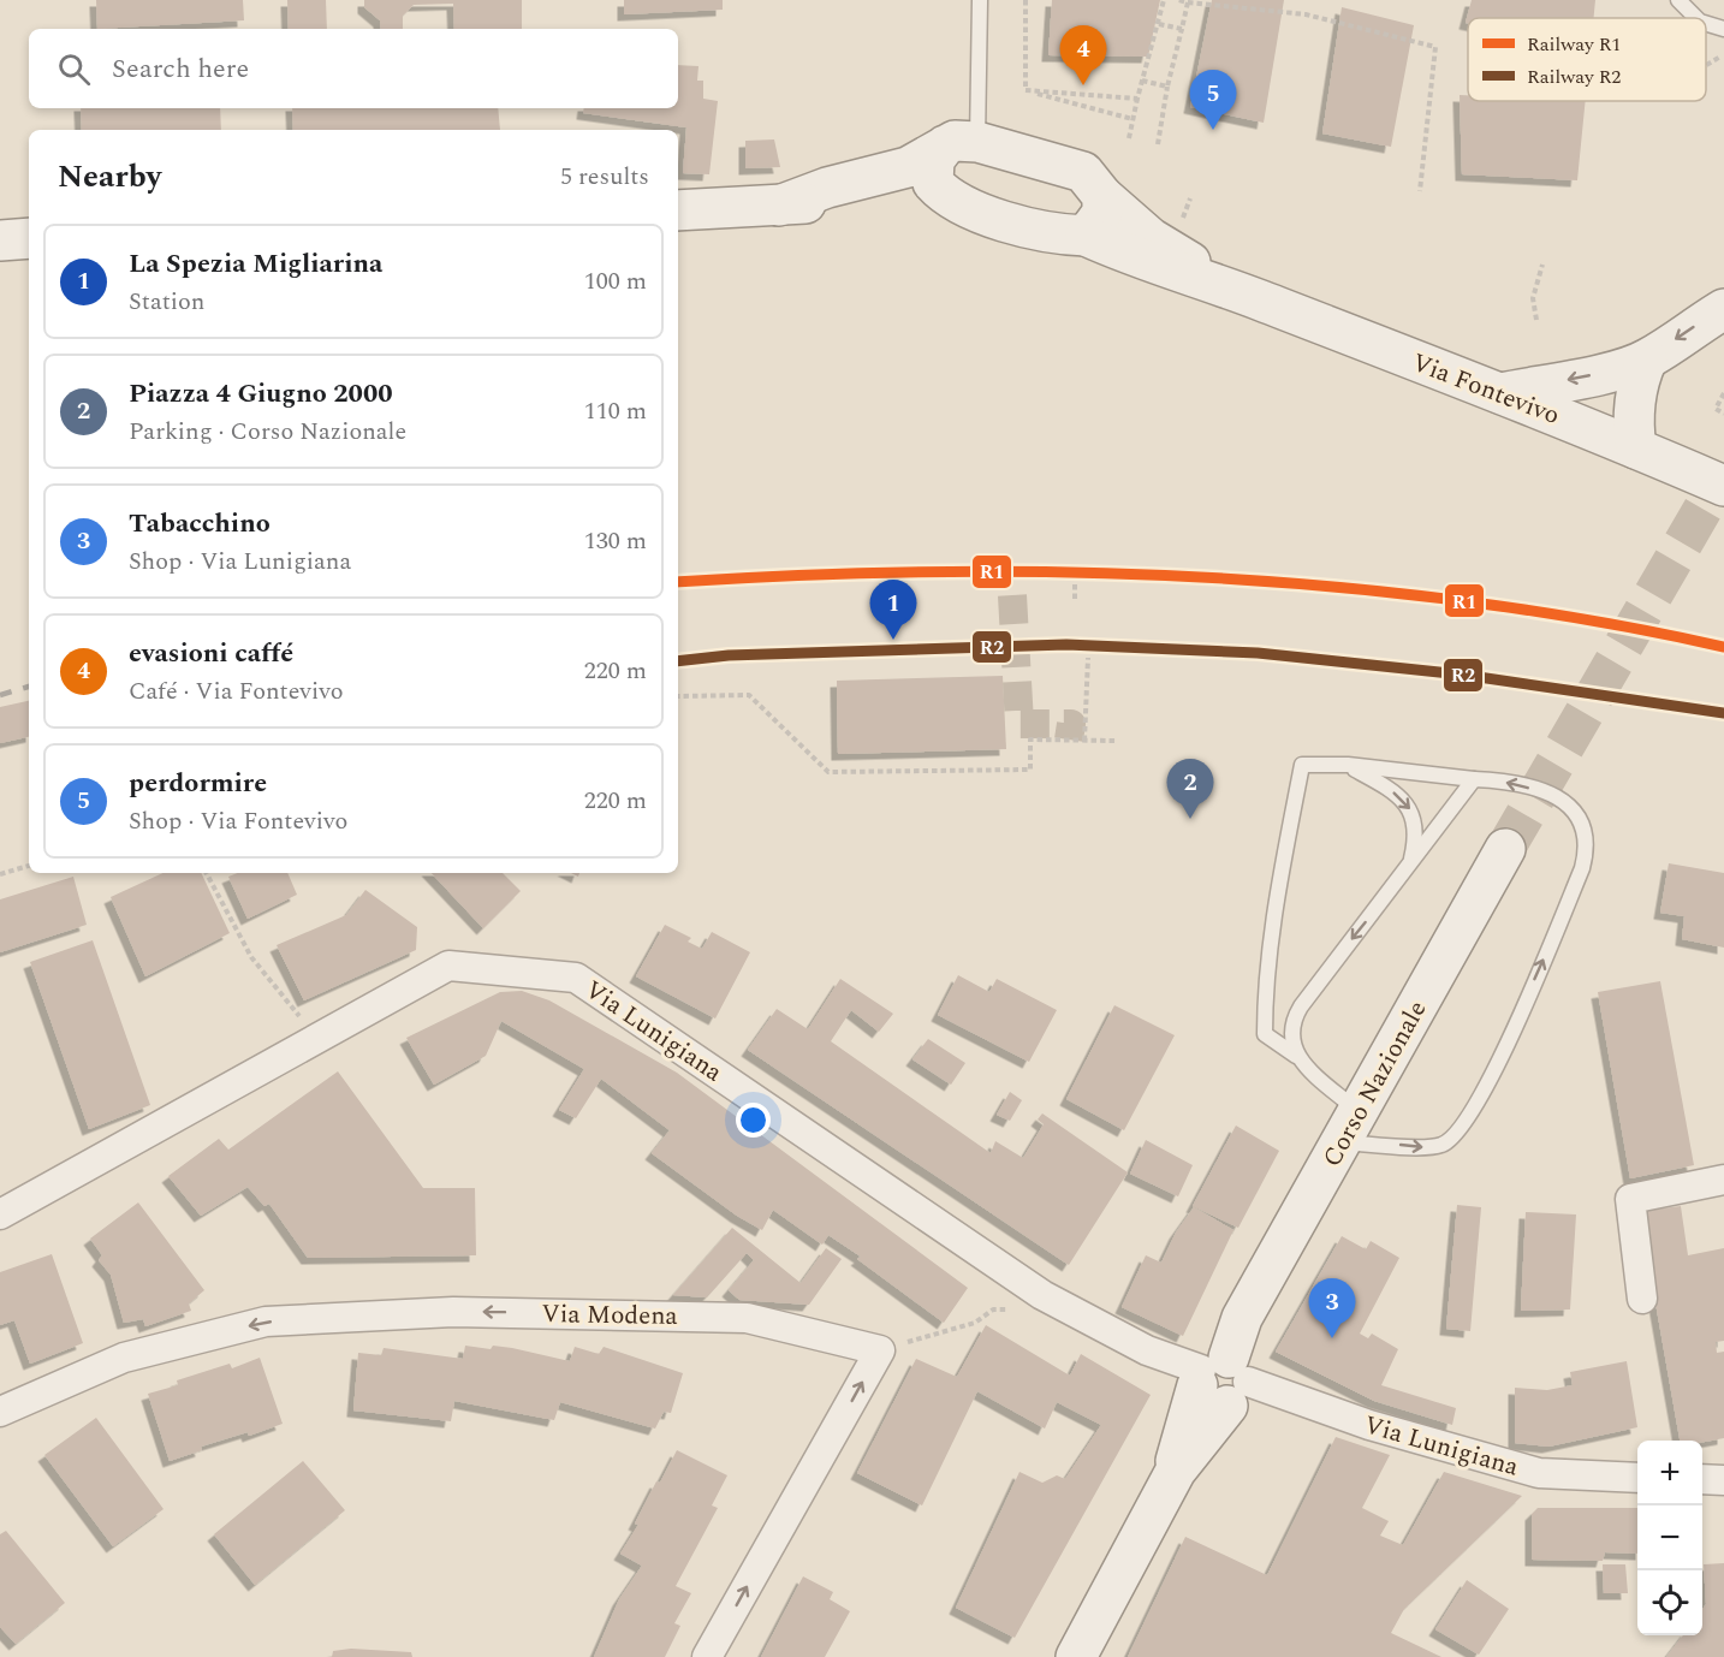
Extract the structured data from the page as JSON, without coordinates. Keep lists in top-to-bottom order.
{
  "streets": {
    "street": [
      "Via Fontevivo",
      "Via Lunigiana",
      "Corso Nazionale",
      "Via Modena"
    ]
  },
  "crossings": [
    ["Via Lunigiana", "Corso Nazionale"]
  ],
  "one_way": ["Via Modena"],
  "lines": ["rail line R1", "rail line R2"],
  "legend": ["Railway R1", "Railway R2"],
  "page": {
    "pins": [
      "4",
      "5",
      "1",
      "2",
      "3"
    ],
    "search": "Search here",
    "heading": ["Nearby", "5 results"],
    "list": [
      {
        "mark": "1",
        "name": "La Spezia Migliarina",
        "note": "Station",
        "value": "100 m"
      },
      {
        "mark": "2",
        "name": "Piazza 4 Giugno 2000",
        "note": "Parking · Corso Nazionale",
        "value": "110 m"
      },
      {
        "mark": "3",
        "name": "Tabacchino",
        "note": "Shop · Via Lunigiana",
        "value": "130 m"
      },
      {
        "mark": "4",
        "name": "evasioni caffé",
        "note": "Café · Via Fontevivo",
        "value": "220 m"
      },
      {
        "mark": "5",
        "name": "perdormire",
        "note": "Shop · Via Fontevivo",
        "value": "220 m"
      }
    ],
    "map_buttons": ["+", "−"]
  }
}
